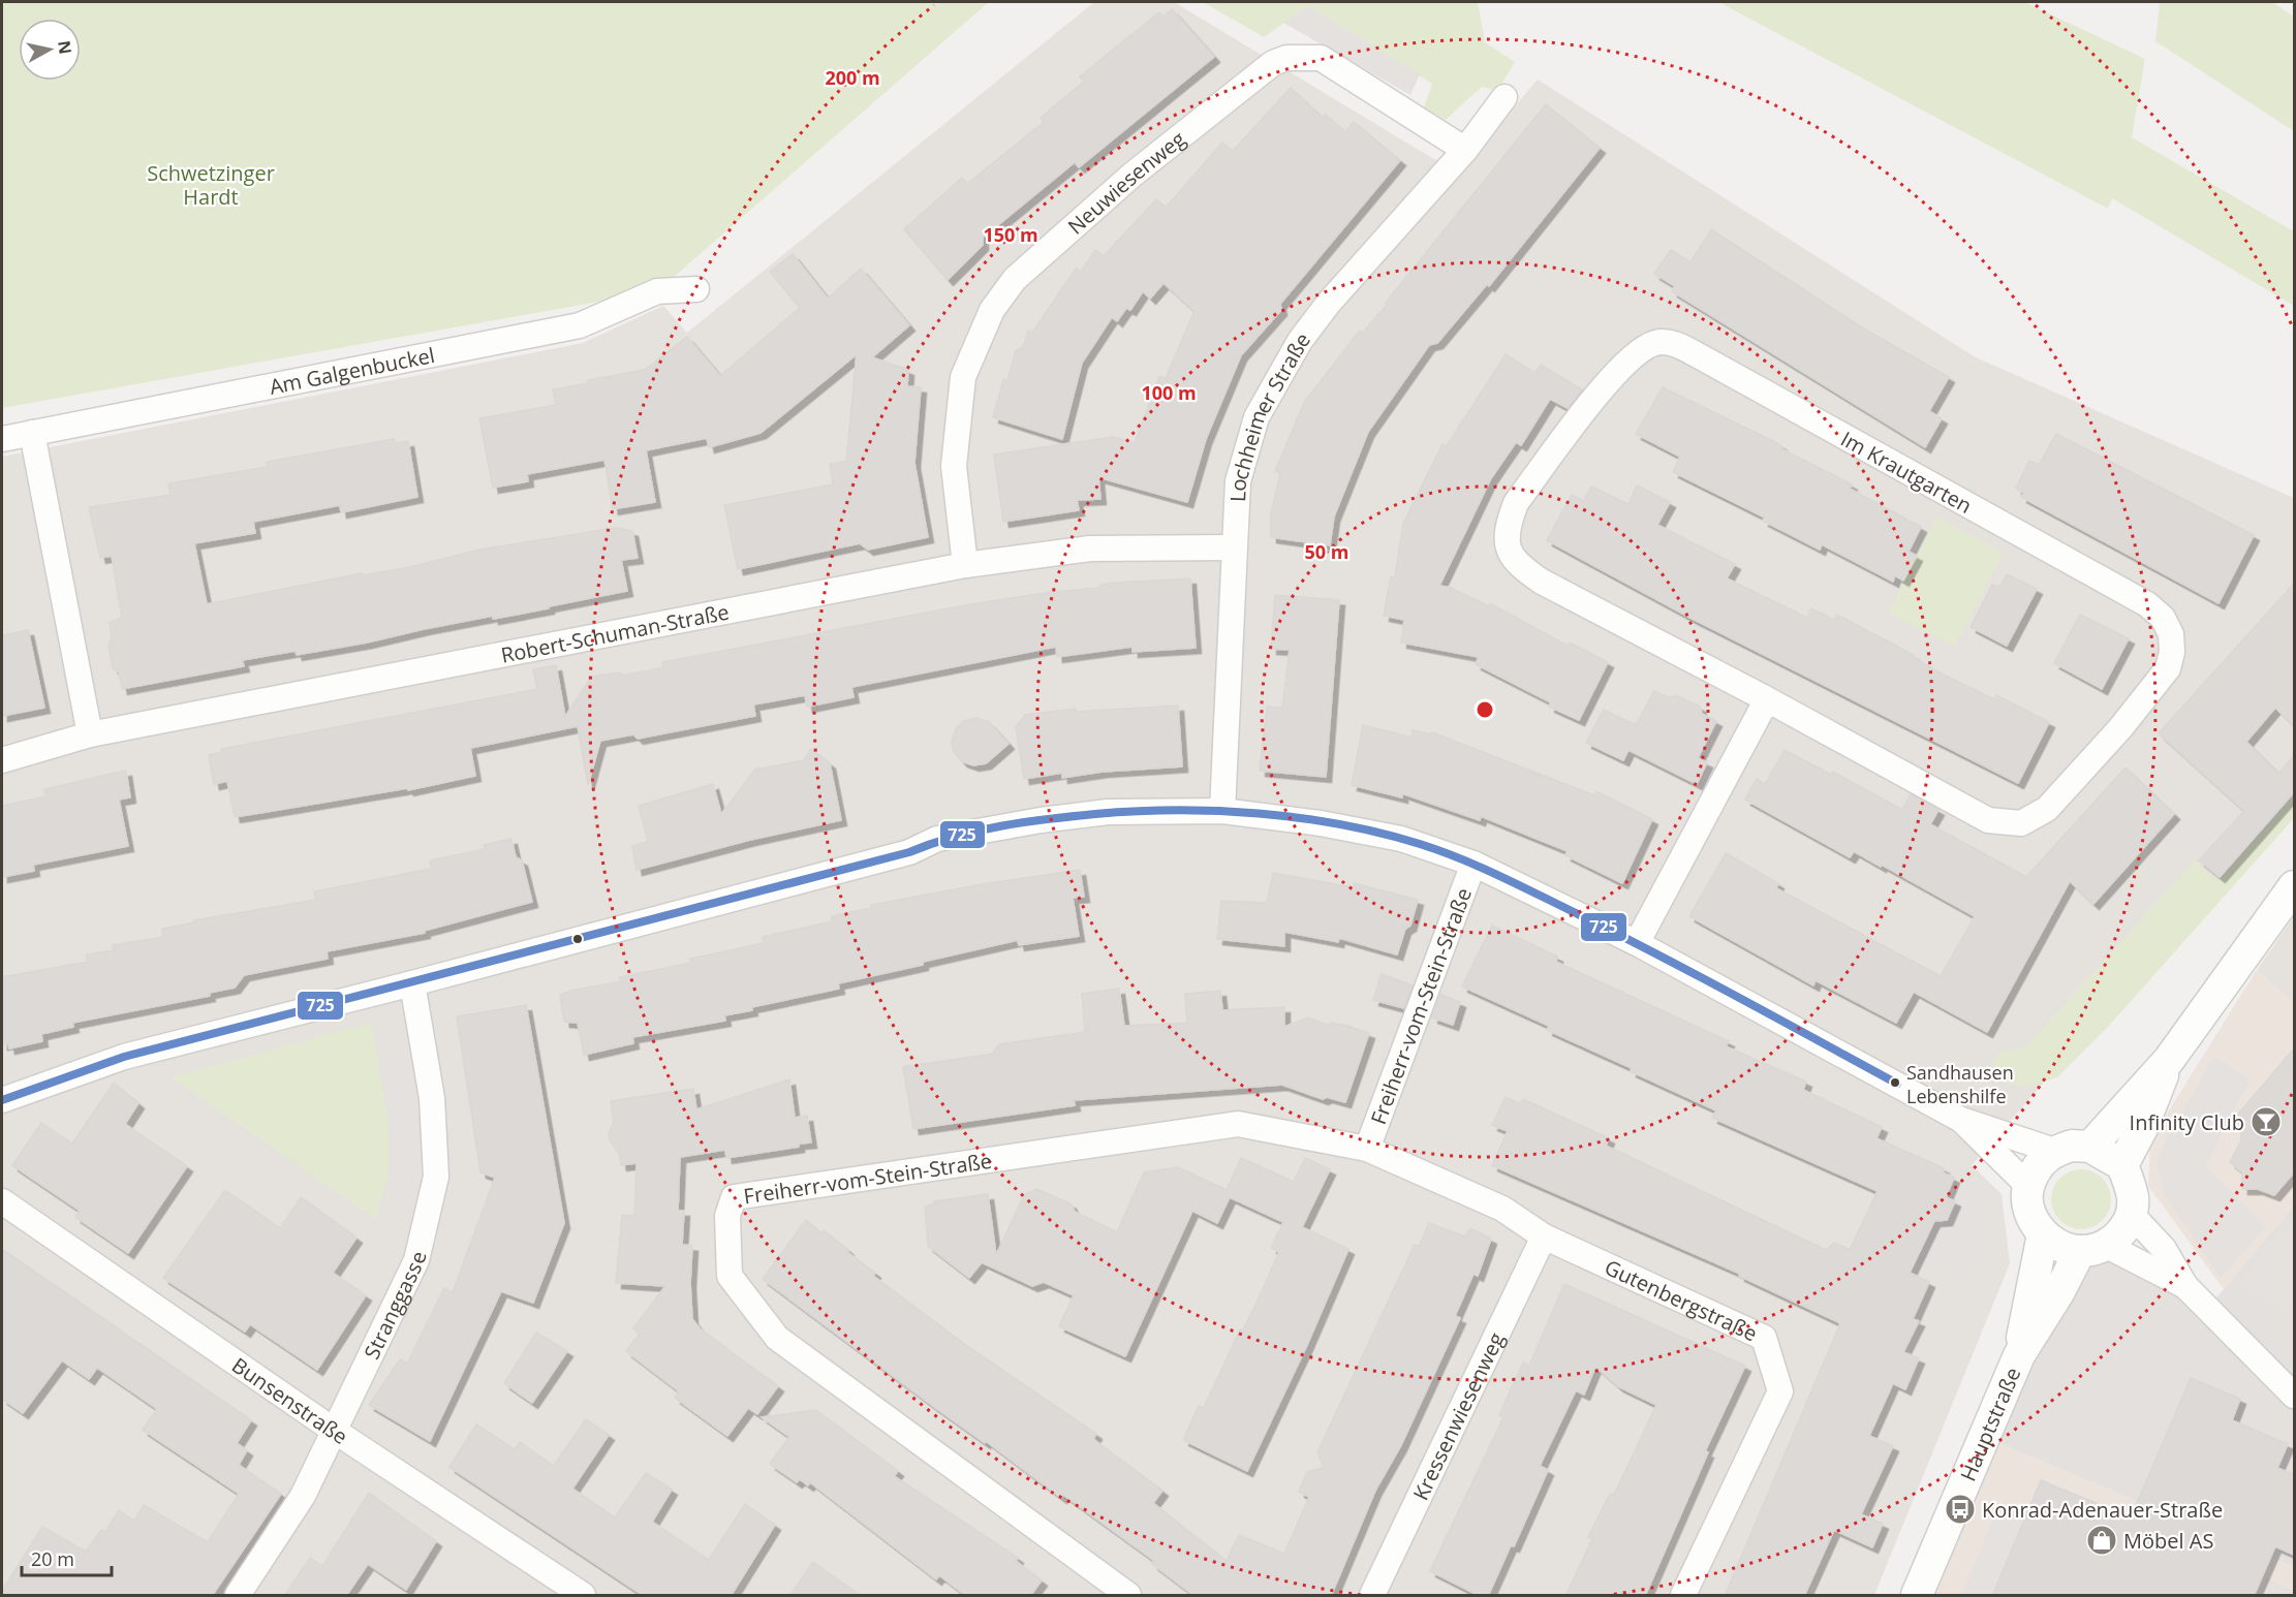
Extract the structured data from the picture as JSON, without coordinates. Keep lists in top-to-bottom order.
{
  "streets": {
    "street": [
      "Neuwiesenweg",
      "Am Galgenbuckel",
      "Lochheimer Straße",
      "Im Krautgarten",
      "Robert-Schuman-Straße",
      "Freiherr-vom-Stein-Straße",
      "Gutenbergstraße",
      "Stranggasse",
      "Bunsenstraße",
      "Kressenwiesenweg",
      "Hauptstraße"
    ]
  },
  "crossings": [
    ["Neuwiesenweg", "Lochheimer Straße"],
    ["Neuwiesenweg", "Robert-Schuman-Straße"],
    ["Lochheimer Straße", "Robert-Schuman-Straße"],
    ["Freiherr-vom-Stein-Straße", "Gutenbergstraße"],
    ["Freiherr-vom-Stein-Straße", "Kressenwiesenweg"],
    ["Gutenbergstraße", "Kressenwiesenweg"],
    ["Stranggasse", "Bunsenstraße"]
  ],
  "parks": ["Schwetzinger Hardt"],
  "places": {
    "other": ["Sandhausen Lebenshilfe"],
    "bar": ["Infinity Club"],
    "bus stop": ["Konrad-Adenauer-Straße"],
    "shop": ["Möbel AS"]
  },
  "lines": ["transit line 725"],
  "scale_bar": "20 m",
  "north": "right",
  "rings": [
    "200 m",
    "150 m",
    "100 m",
    "50 m"
  ]
}
